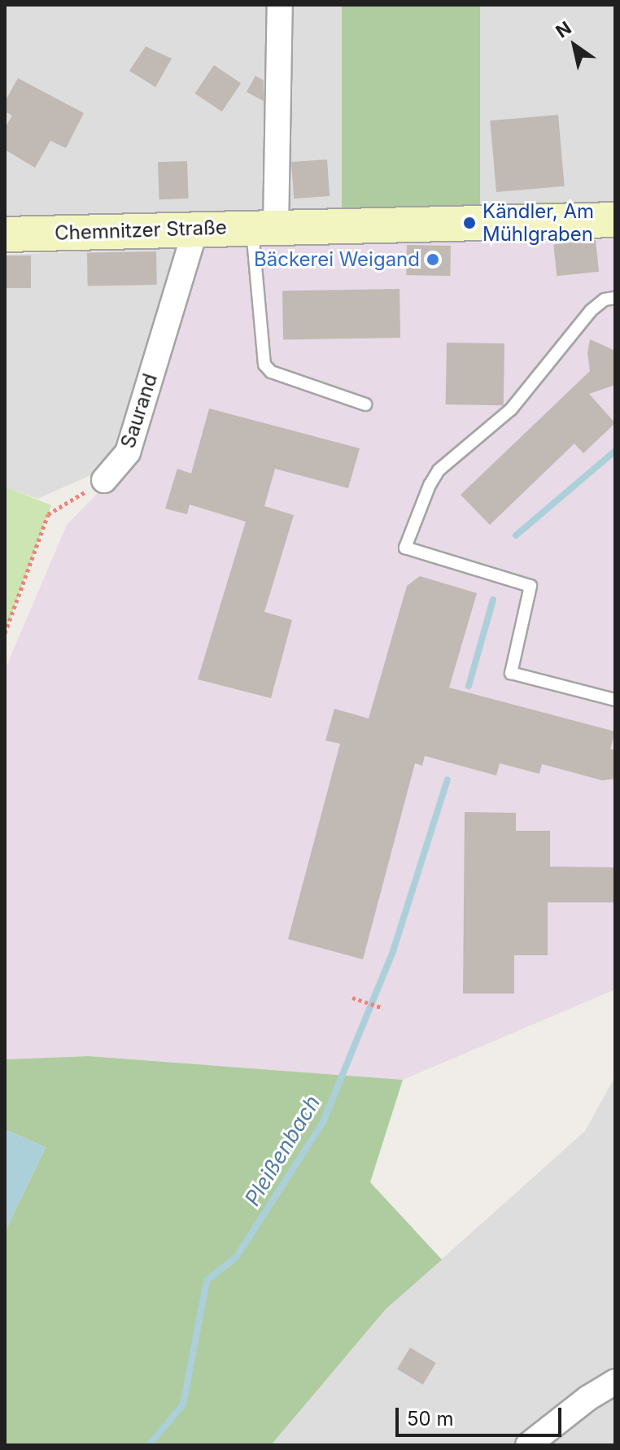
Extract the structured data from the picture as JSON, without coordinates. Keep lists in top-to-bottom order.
{
  "streets": {
    "main road": ["Chemnitzer Straße"],
    "street": ["Saurand"]
  },
  "crossings": [
    ["Chemnitzer Straße", "Saurand"]
  ],
  "water": ["Pleißenbach"],
  "places": ["Kändler, Am Mühlgraben", "Bäckerei Weigand"],
  "scale_bar": "50 m",
  "north": "top left"
}
